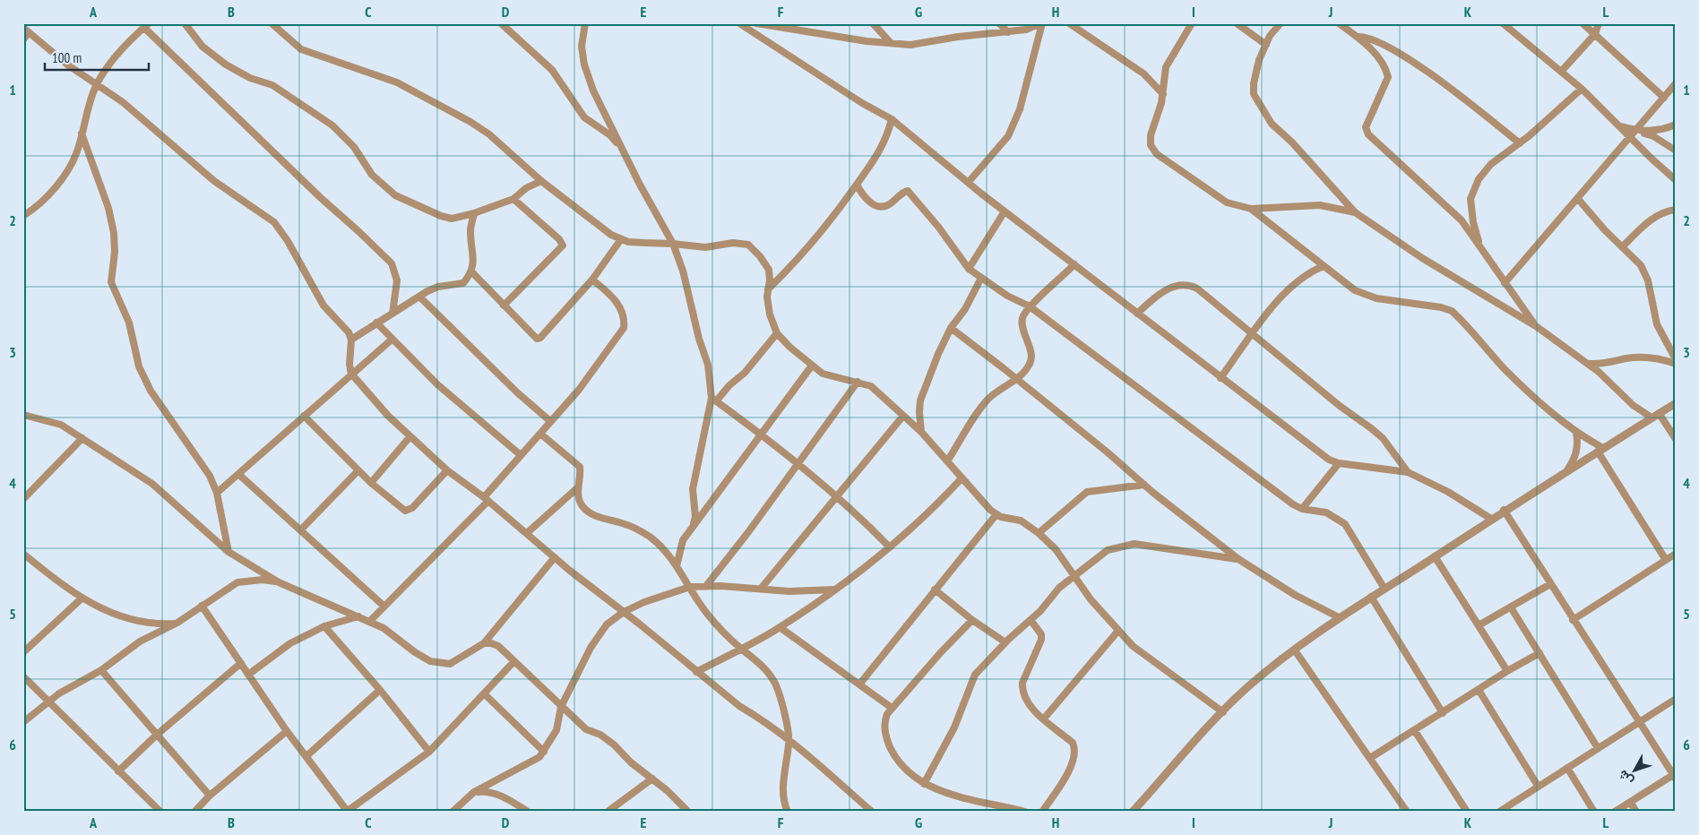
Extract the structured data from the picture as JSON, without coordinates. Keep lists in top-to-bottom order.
{
  "scale_bar": "100 m",
  "north": "bottom left",
  "grid": {
    "columns": [
      "A",
      "B",
      "C",
      "D",
      "E",
      "F",
      "G",
      "H",
      "I",
      "J",
      "K",
      "L"
    ],
    "rows": [
      "1",
      "2",
      "3",
      "4",
      "5",
      "6"
    ]
  }
}
